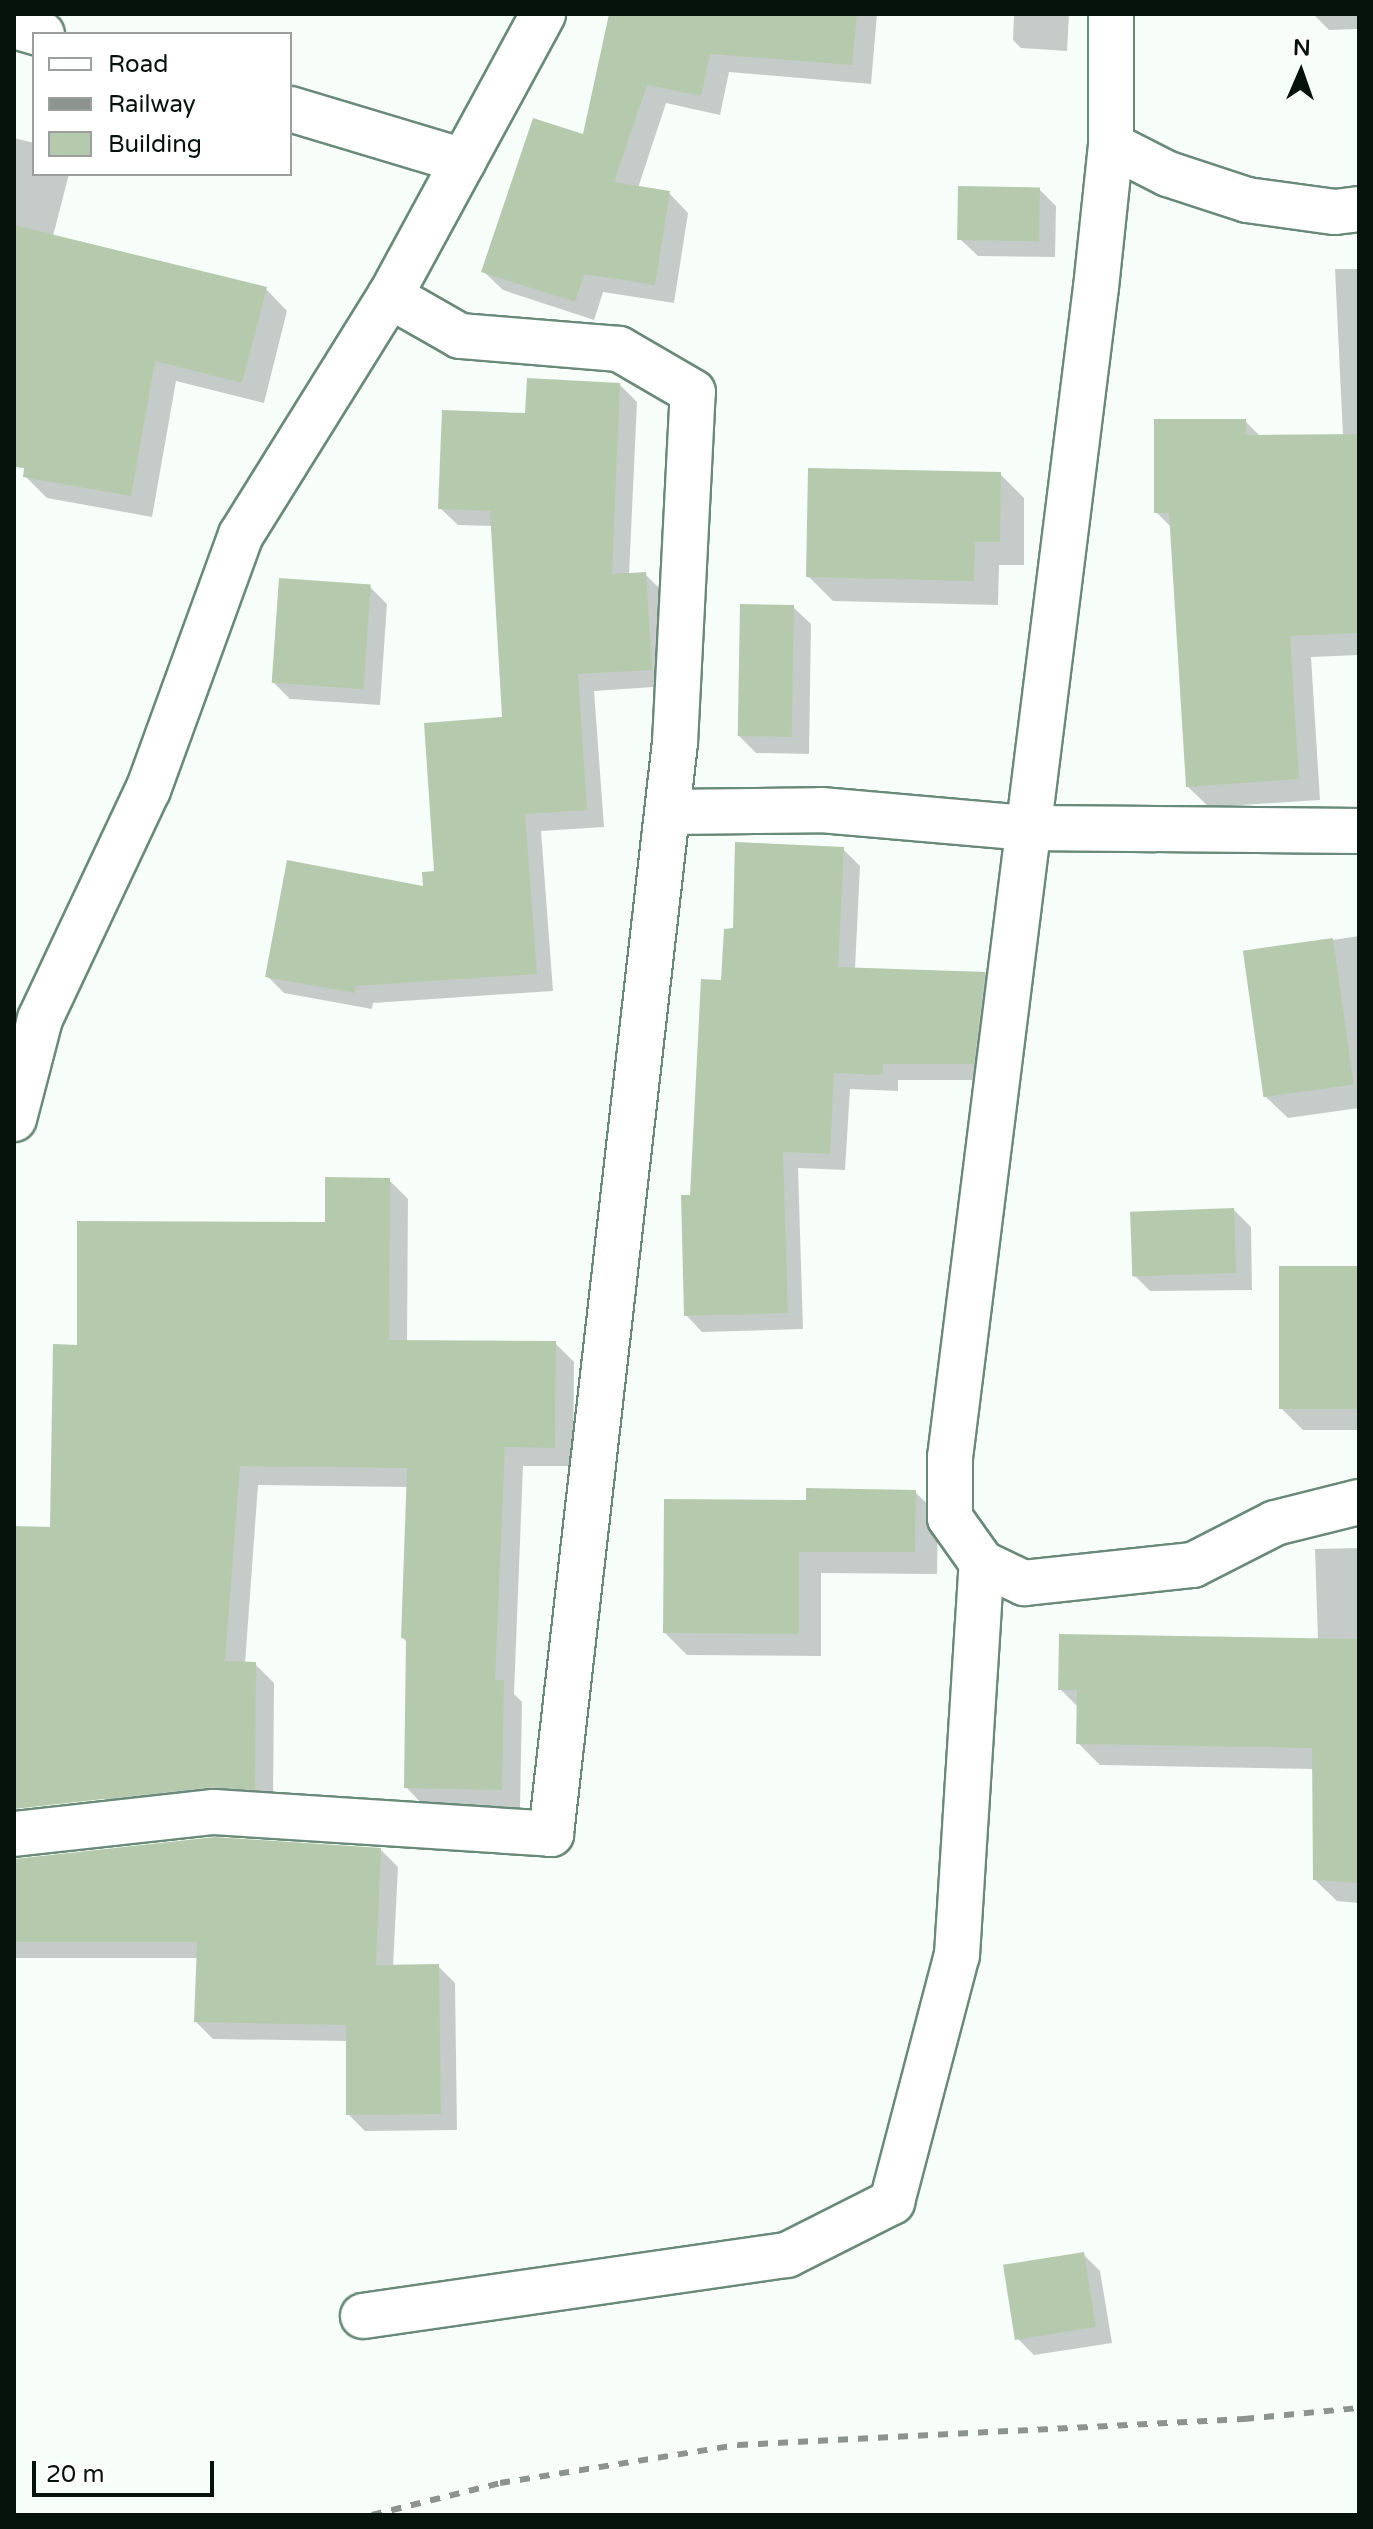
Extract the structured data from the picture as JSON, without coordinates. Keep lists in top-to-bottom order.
{
  "legend": ["Road", "Railway", "Building"],
  "scale_bar": "20 m",
  "north": "top"
}
